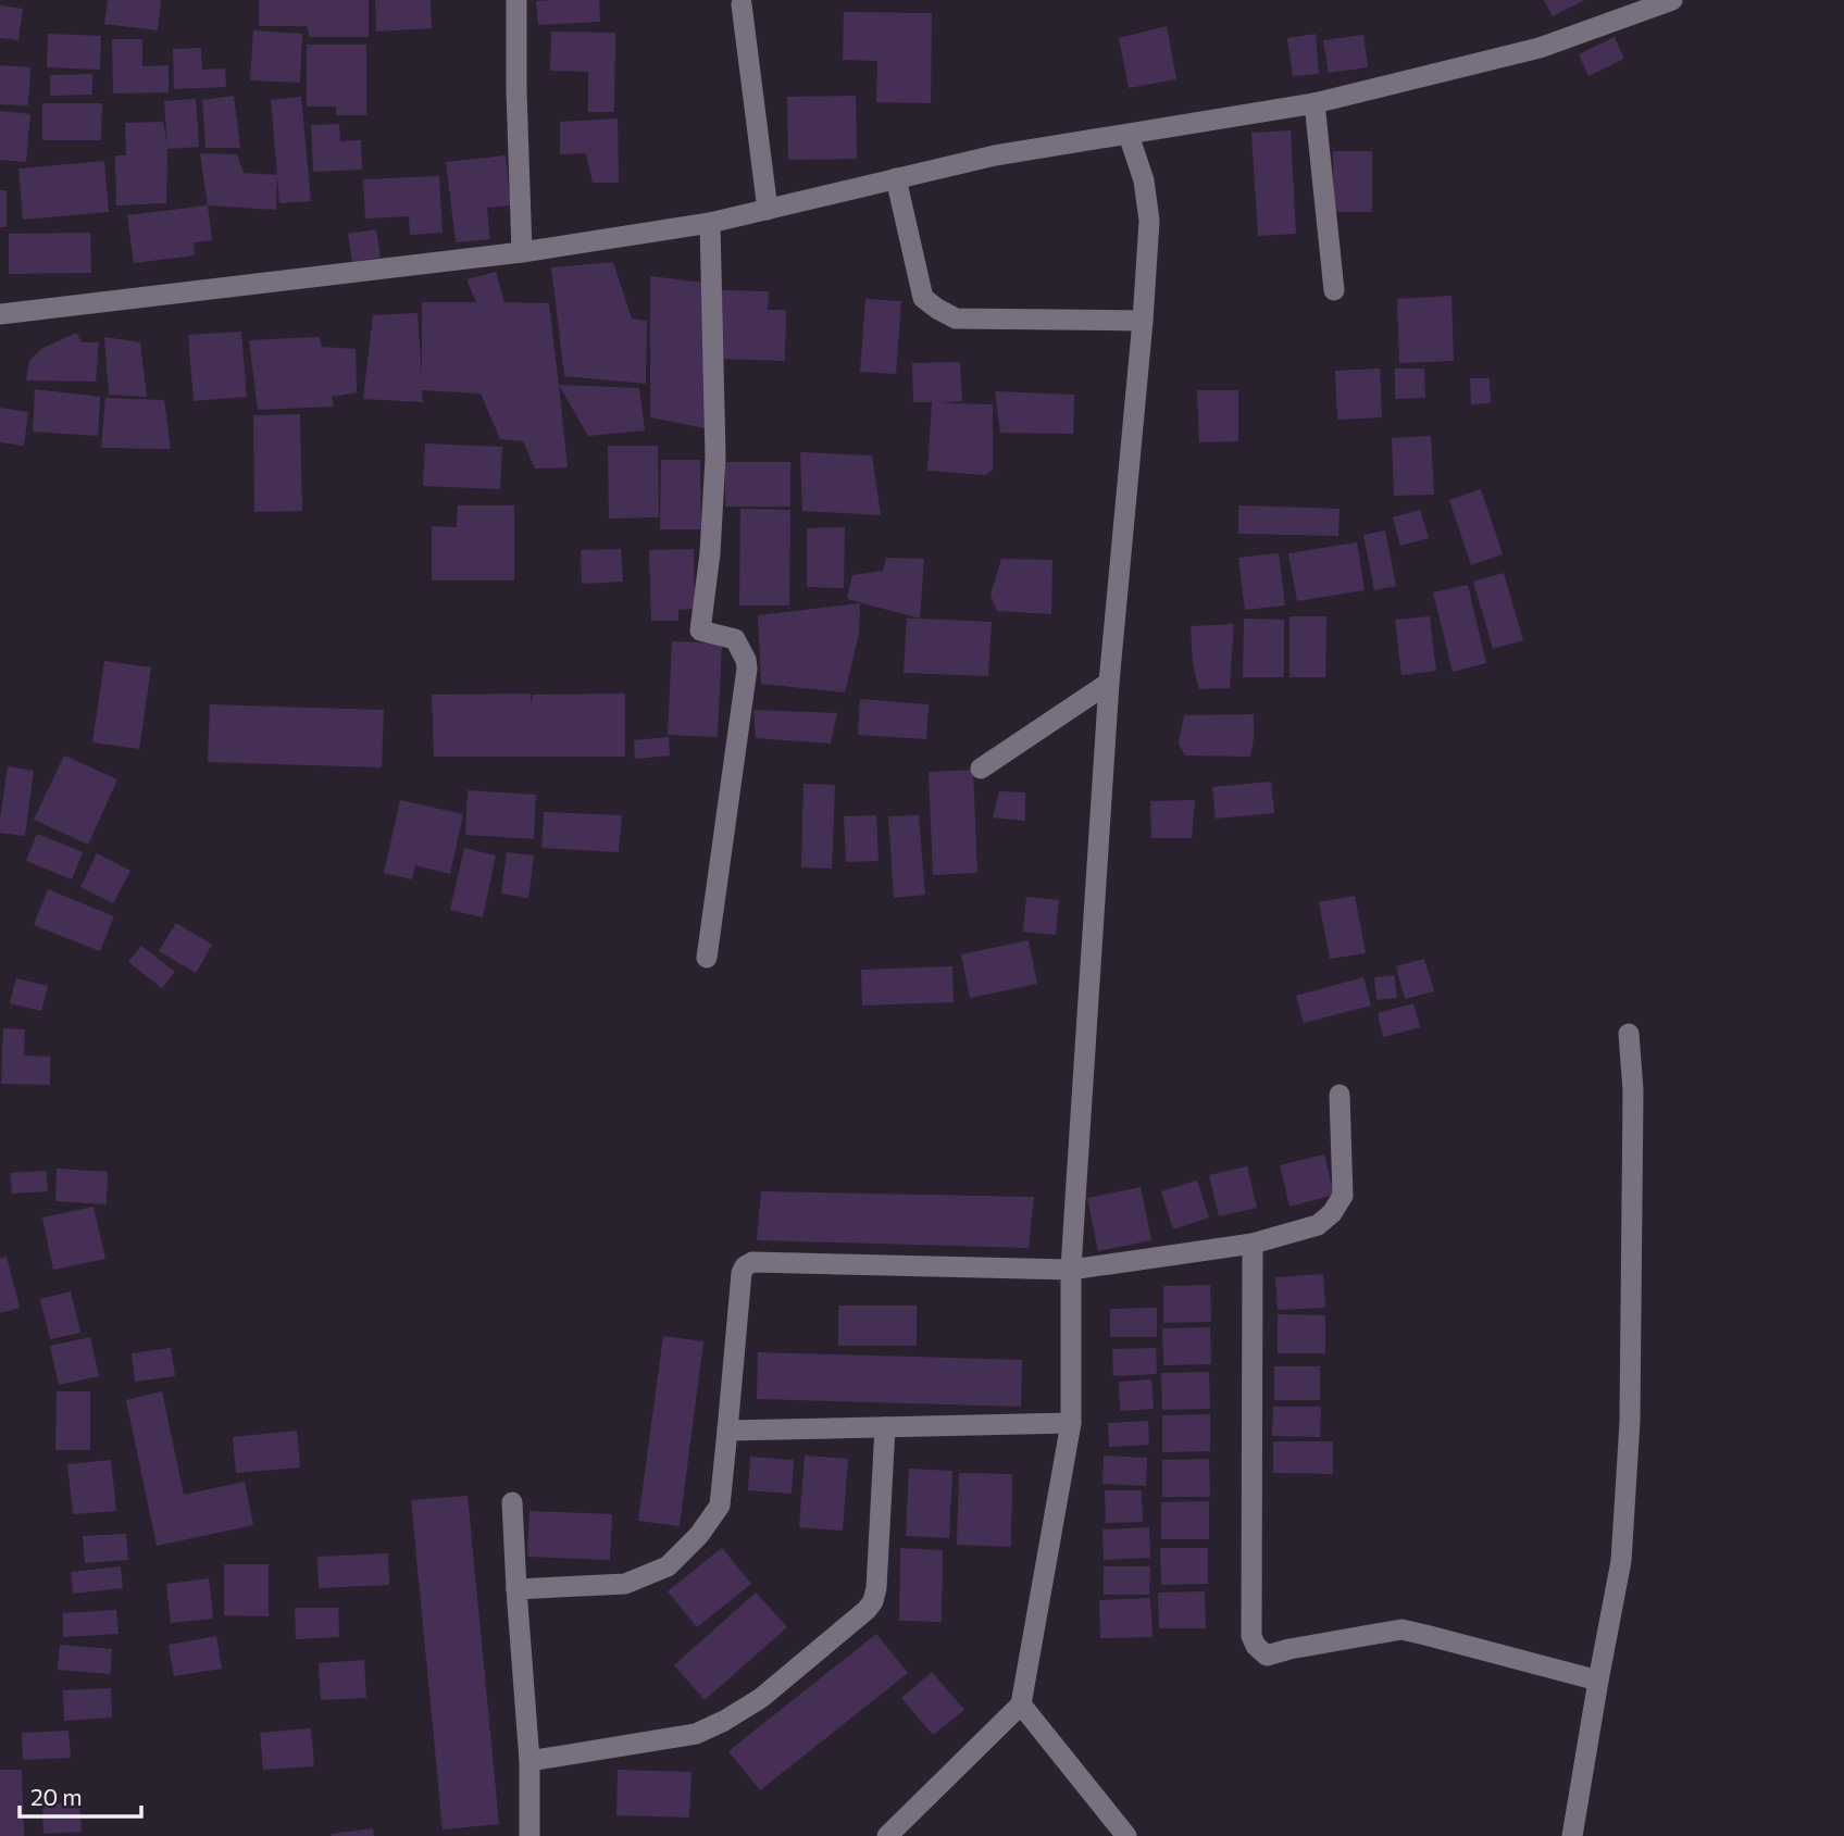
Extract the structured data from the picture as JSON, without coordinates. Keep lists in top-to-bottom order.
{
  "scale_bar": "20 m"
}
